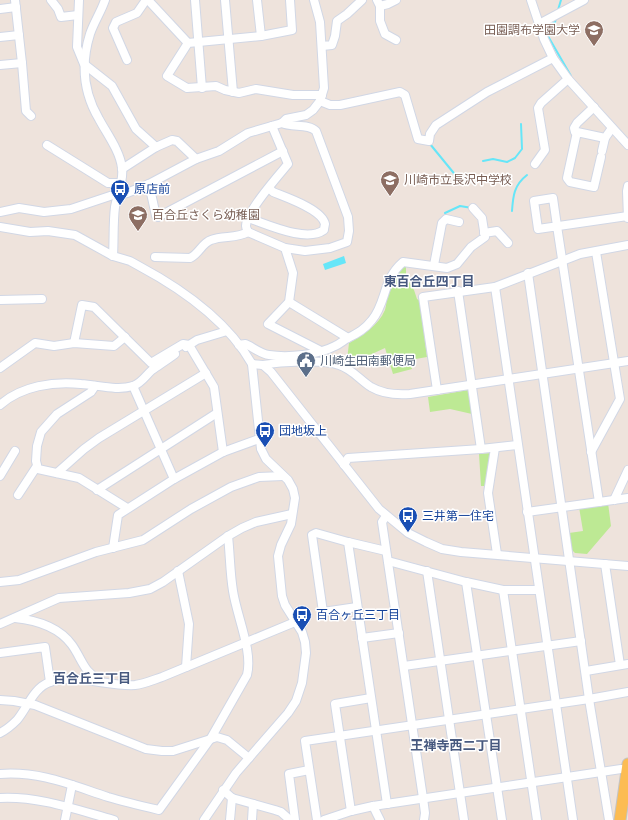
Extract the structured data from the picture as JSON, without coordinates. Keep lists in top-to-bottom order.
{
  "districts": ["東百合丘四丁目", "百合丘三丁目", "王禅寺西二丁目"],
  "places": {
    "school or university": ["田園調布学園大学", "川崎市立長沢中学校", "百合丘さくら幼稚園"],
    "bus stop": [
      "原店前",
      "団地坂上",
      "三井第一住宅",
      "百合ヶ丘三丁目"
    ],
    "public building": ["川崎生田南郵便局"]
  }
}
